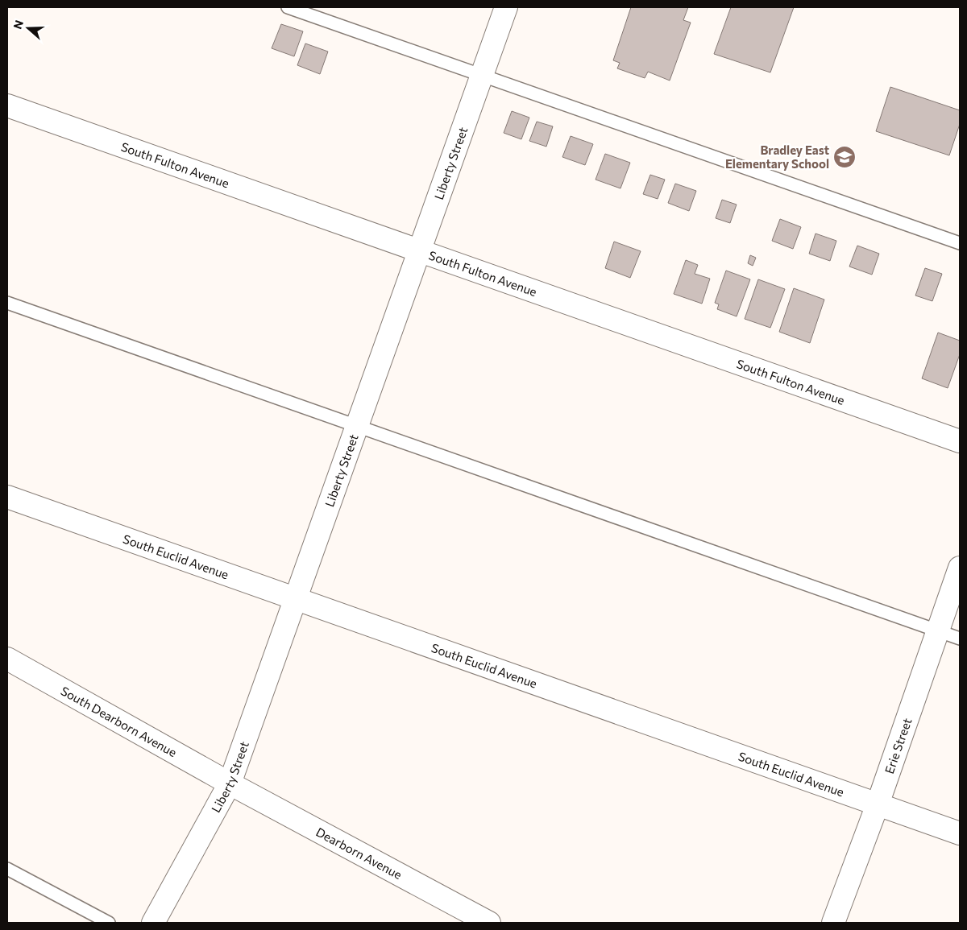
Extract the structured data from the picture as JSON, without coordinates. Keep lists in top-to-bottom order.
{
  "streets": {
    "street": [
      "Liberty Street",
      "South Fulton Avenue",
      "South Euclid Avenue",
      "South Dearborn Avenue",
      "Erie Street",
      "Dearborn Avenue"
    ]
  },
  "crossings": [
    ["Liberty Street", "South Fulton Avenue"],
    ["Liberty Street", "South Euclid Avenue"],
    ["Liberty Street", "South Dearborn Avenue"],
    ["Liberty Street", "Dearborn Avenue"],
    ["South Euclid Avenue", "Erie Street"],
    ["South Dearborn Avenue", "Dearborn Avenue"]
  ],
  "places": {
    "school or university": ["Bradley East Elementary School"]
  },
  "north": "left"
}
